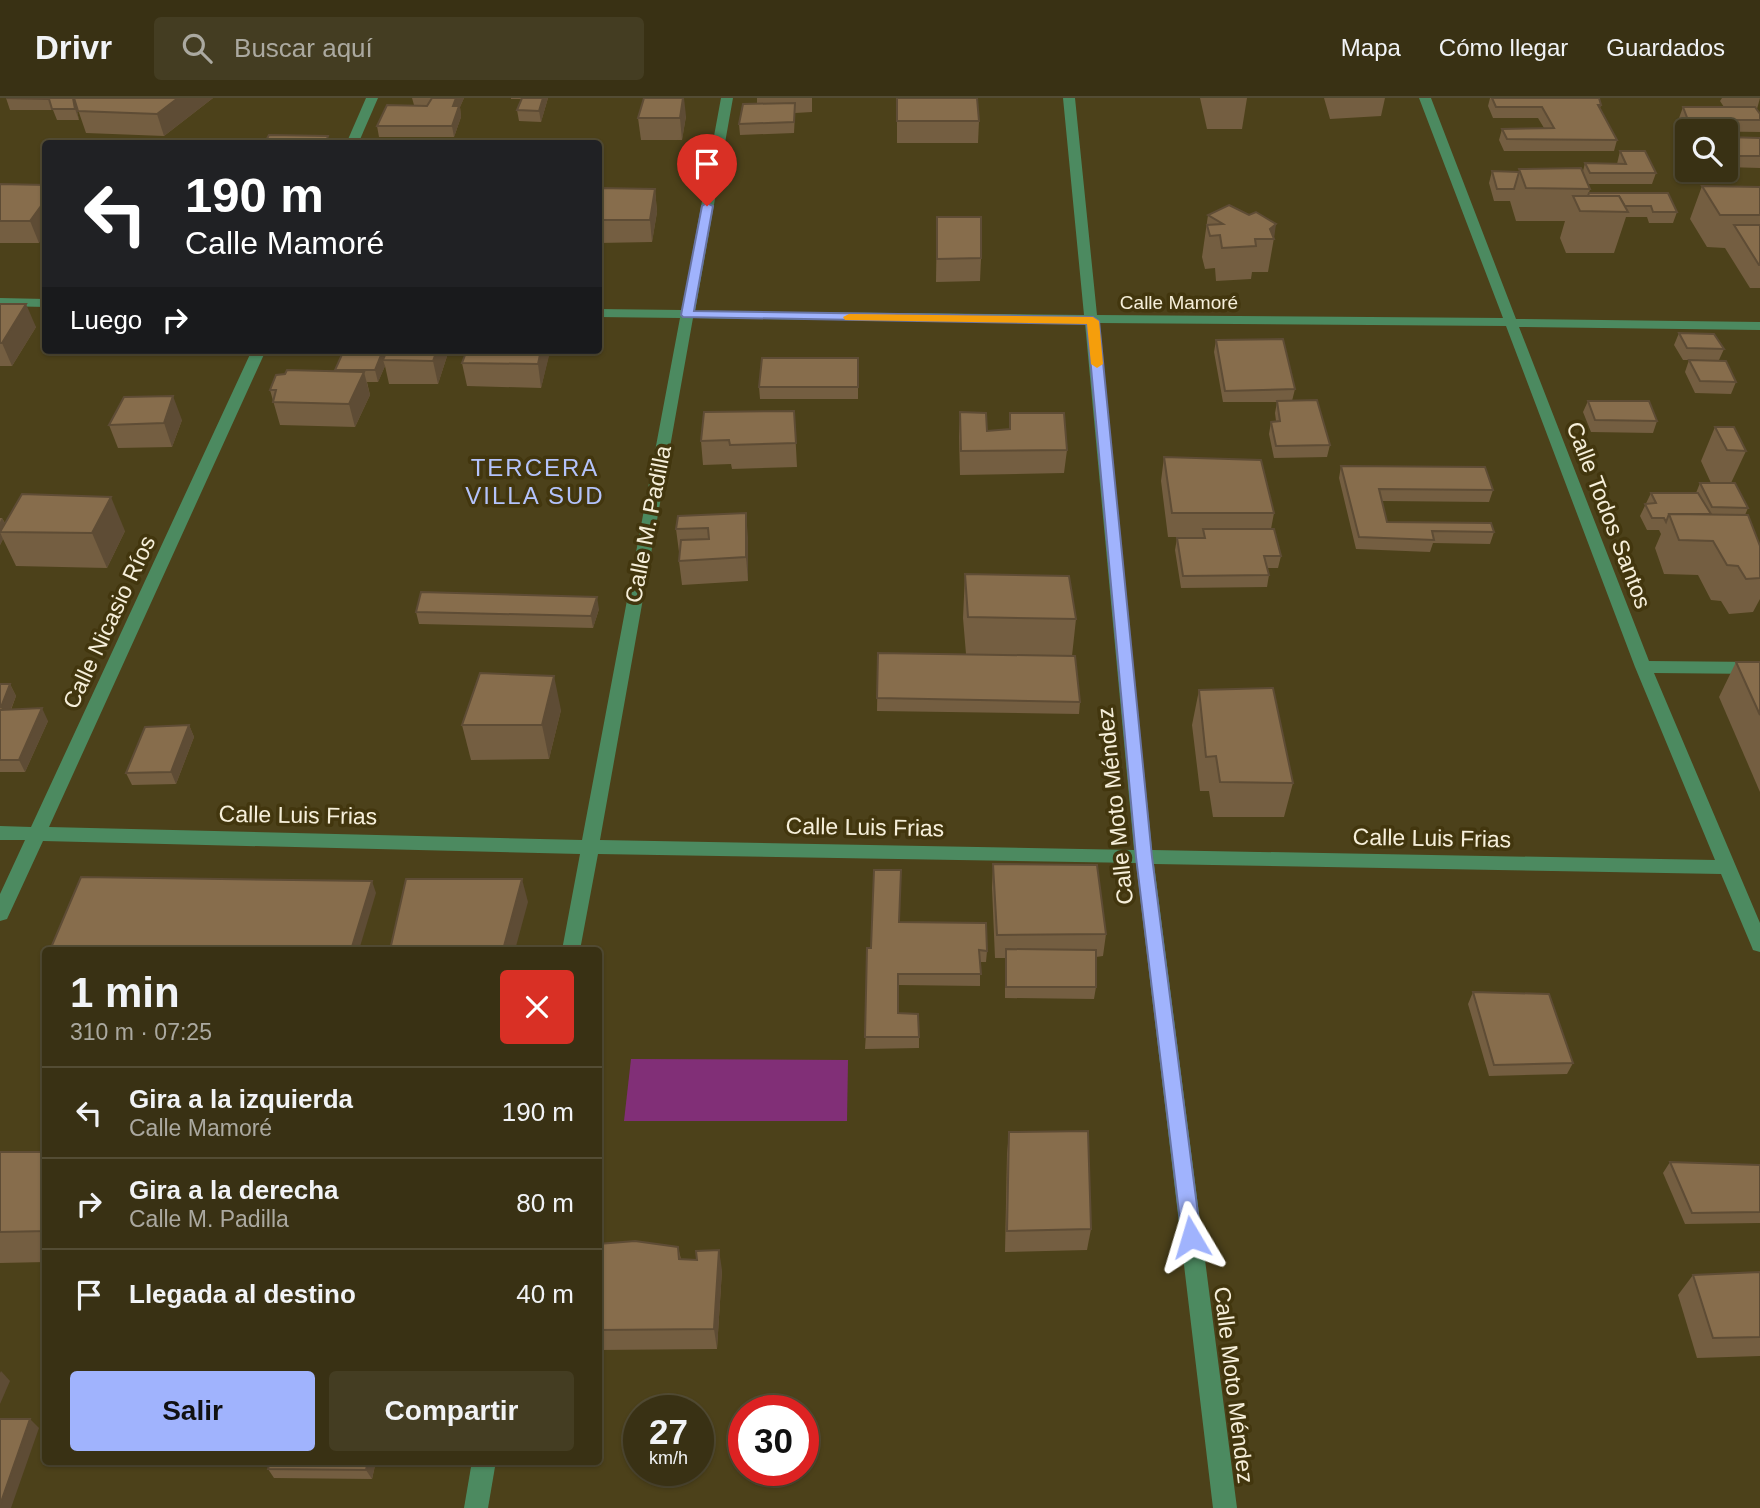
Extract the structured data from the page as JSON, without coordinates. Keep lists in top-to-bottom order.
{
  "streets": {
    "street": [
      "Calle Mamoré",
      "Calle Todos Santos",
      "Calle M. Padilla",
      "Calle Nicasio Ríos",
      "Calle Moto Méndez",
      "Calle Luis Frias"
    ]
  },
  "crossings": [
    ["Calle Mamoré", "Calle Todos Santos"],
    ["Calle Mamoré", "Calle M. Padilla"],
    ["Calle Mamoré", "Calle Moto Méndez"],
    ["Calle Todos Santos", "Calle Luis Frias"],
    ["Calle M. Padilla", "Calle Luis Frias"],
    ["Calle Nicasio Ríos", "Calle Luis Frias"],
    ["Calle Moto Méndez", "Calle Luis Frias"]
  ],
  "districts": ["TERCERA VILLA SUD"],
  "page": {
    "header": "Drivr",
    "search": "Buscar aquí",
    "nav": ["Mapa", "Cómo llegar", "Guardados"],
    "turn": ["190 m", "Calle Mamoré"],
    "then": "Luego",
    "heading": ["1 min", "310 m · 07:25"],
    "list": [
      {
        "name": "Gira a la izquierda",
        "note": "Calle Mamoré",
        "value": "190 m"
      },
      {
        "name": "Gira a la derecha",
        "note": "Calle M. Padilla",
        "value": "80 m"
      },
      {
        "name": "Llegada al destino",
        "value": "40 m"
      }
    ],
    "buttons": ["Salir", "Compartir"],
    "speed": "27 km/h",
    "limit": "30"
  }
}
